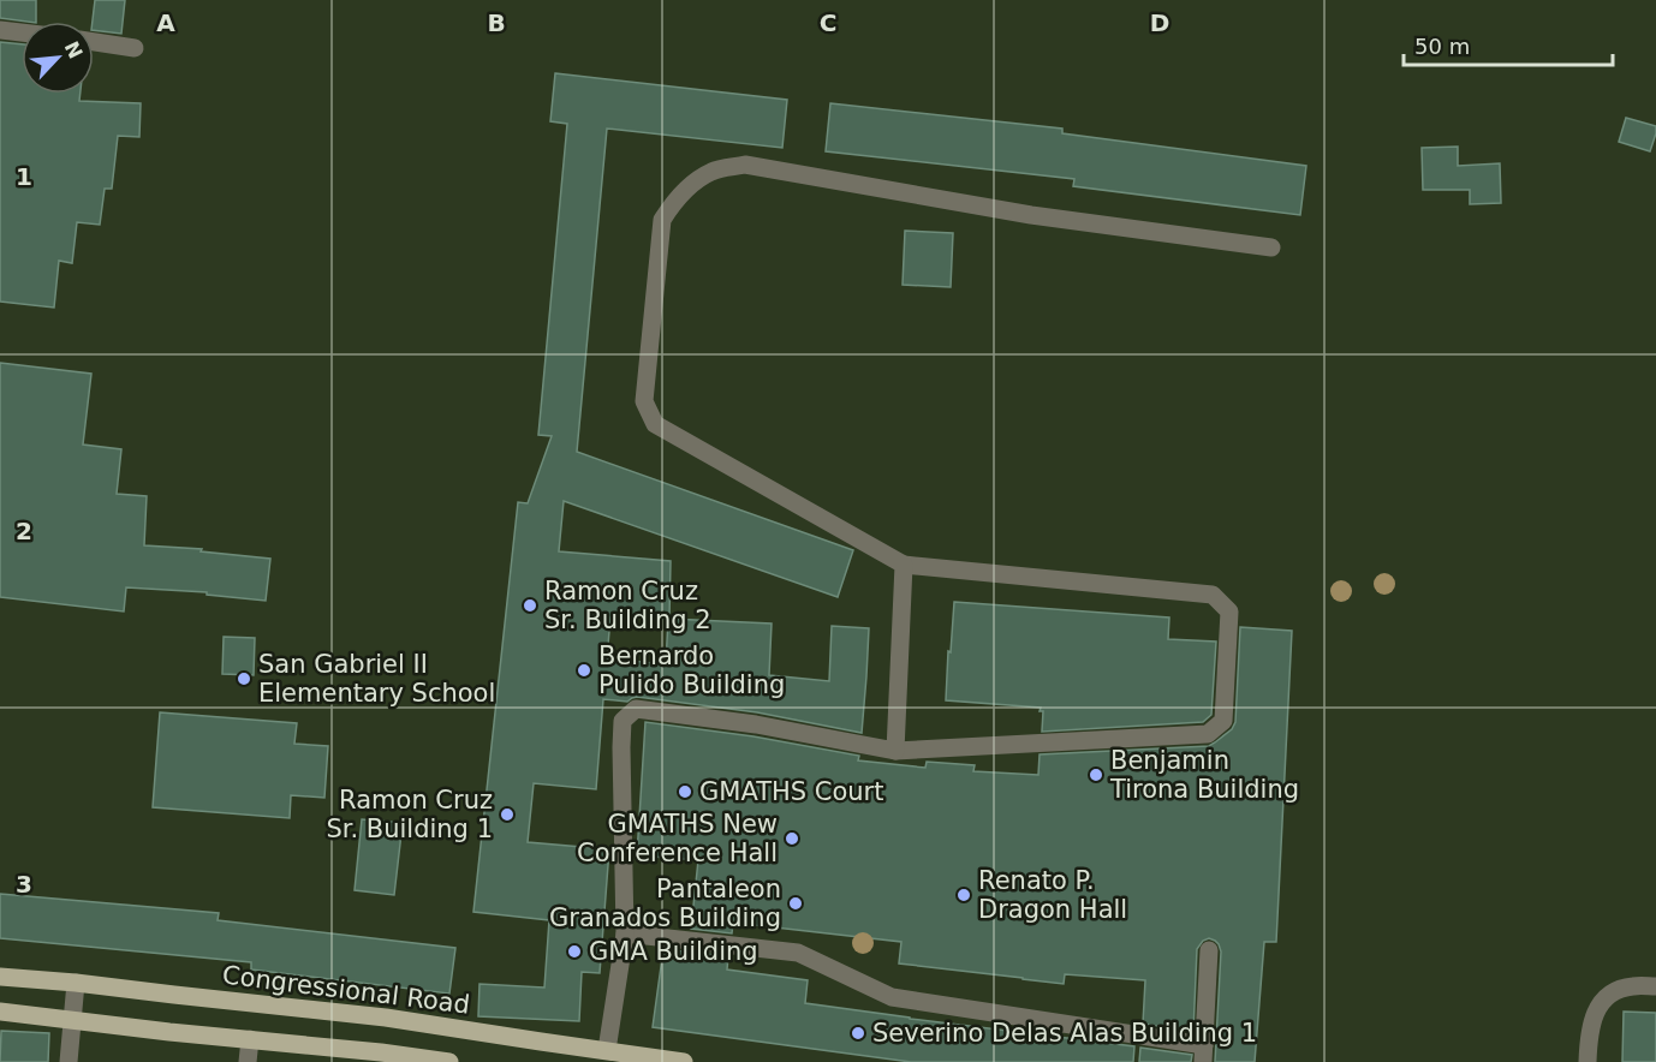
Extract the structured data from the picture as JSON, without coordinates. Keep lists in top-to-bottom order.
{
  "streets": {
    "main road": ["Congressional Road"]
  },
  "places": [
    "Ramon Cruz Sr. Building 2",
    "Bernardo Pulido Building",
    "San Gabriel II Elementary School",
    "Benjamin Tirona Building",
    "GMATHS Court",
    "Ramon Cruz Sr. Building 1",
    "GMATHS New Conference Hall",
    "Renato P. Dragon Hall",
    "Pantaleon Granados Building",
    "GMA Building",
    "Severino Delas Alas Building 1"
  ],
  "scale_bar": "50 m",
  "north": "top right",
  "grid": {
    "columns": [
      "A",
      "B",
      "C",
      "D"
    ],
    "rows": ["1", "2", "3"]
  }
}
